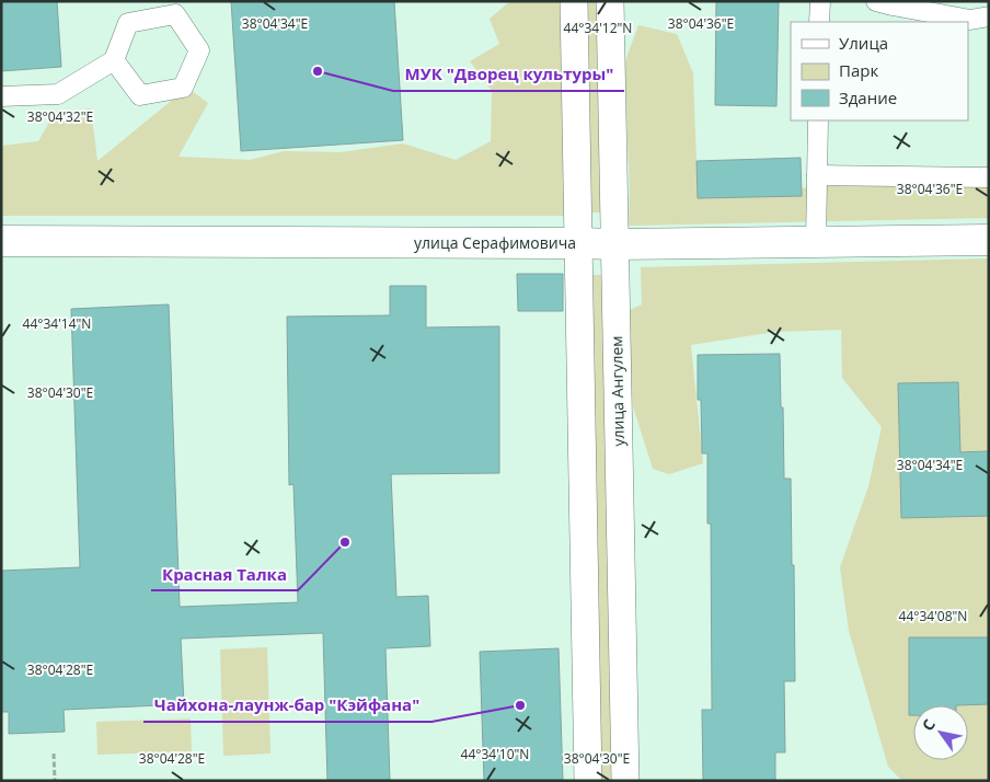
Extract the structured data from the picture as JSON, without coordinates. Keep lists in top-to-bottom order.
{
  "streets": {
    "street": ["улица Серафимовича", "улица Ангулем"]
  },
  "crossings": [
    ["улица Серафимовича", "улица Ангулем"]
  ],
  "places": ["МУК \"Дворец культуры\"", "Красная Талка", "Чайхона-лаунж-бар \"Кэйфана\""],
  "legend": ["Улица", "Парк", "Здание"],
  "north": "top left",
  "coordinates": [
    "38°04'34\"E",
    "38°04'36\"E",
    "44°34'12\"N",
    "38°04'32\"E",
    "44°34'14\"N",
    "38°04'30\"E",
    "44°34'08\"N",
    "38°04'28\"E",
    "44°34'10\"N"
  ]
}
